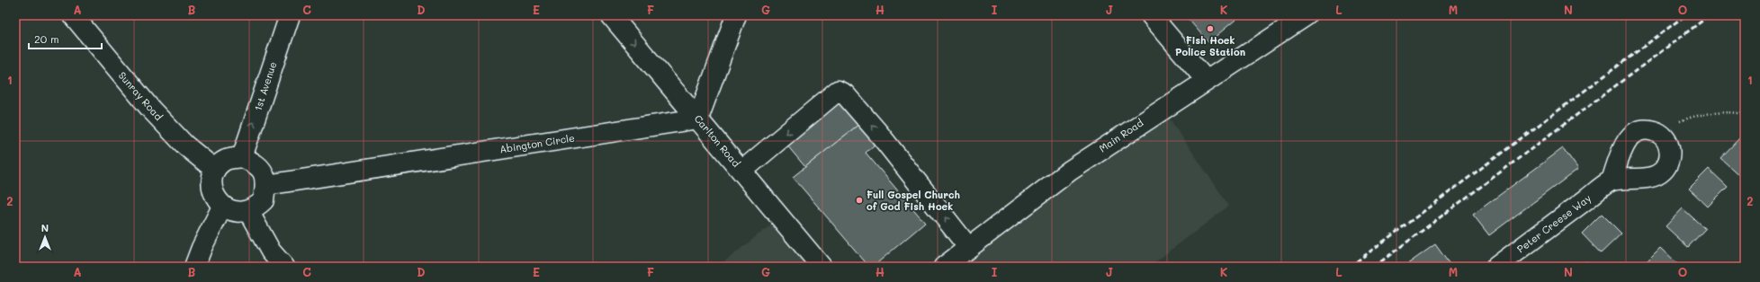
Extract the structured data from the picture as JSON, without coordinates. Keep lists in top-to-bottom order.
{
  "streets": {
    "street": [
      "1st Avenue",
      "Sunray Road",
      "Main Road",
      "Carlton Road",
      "Abington Circle",
      "Peter Creese Way"
    ]
  },
  "crossings": [
    ["1st Avenue", "Sunray Road"],
    ["1st Avenue", "Abington Circle"],
    ["Sunray Road", "Abington Circle"],
    ["Carlton Road", "Abington Circle"]
  ],
  "one_way": ["1st Avenue", "Carlton Road"],
  "places": ["Fish Hoek Police Station", "Full Gospel Church of God Fish Hoek"],
  "scale_bar": "20 m",
  "north": "top",
  "grid": {
    "columns": [
      "A",
      "B",
      "C",
      "D",
      "E",
      "F",
      "G",
      "H",
      "I",
      "J",
      "K",
      "L",
      "M",
      "N",
      "O"
    ],
    "rows": ["1", "2"]
  }
}
